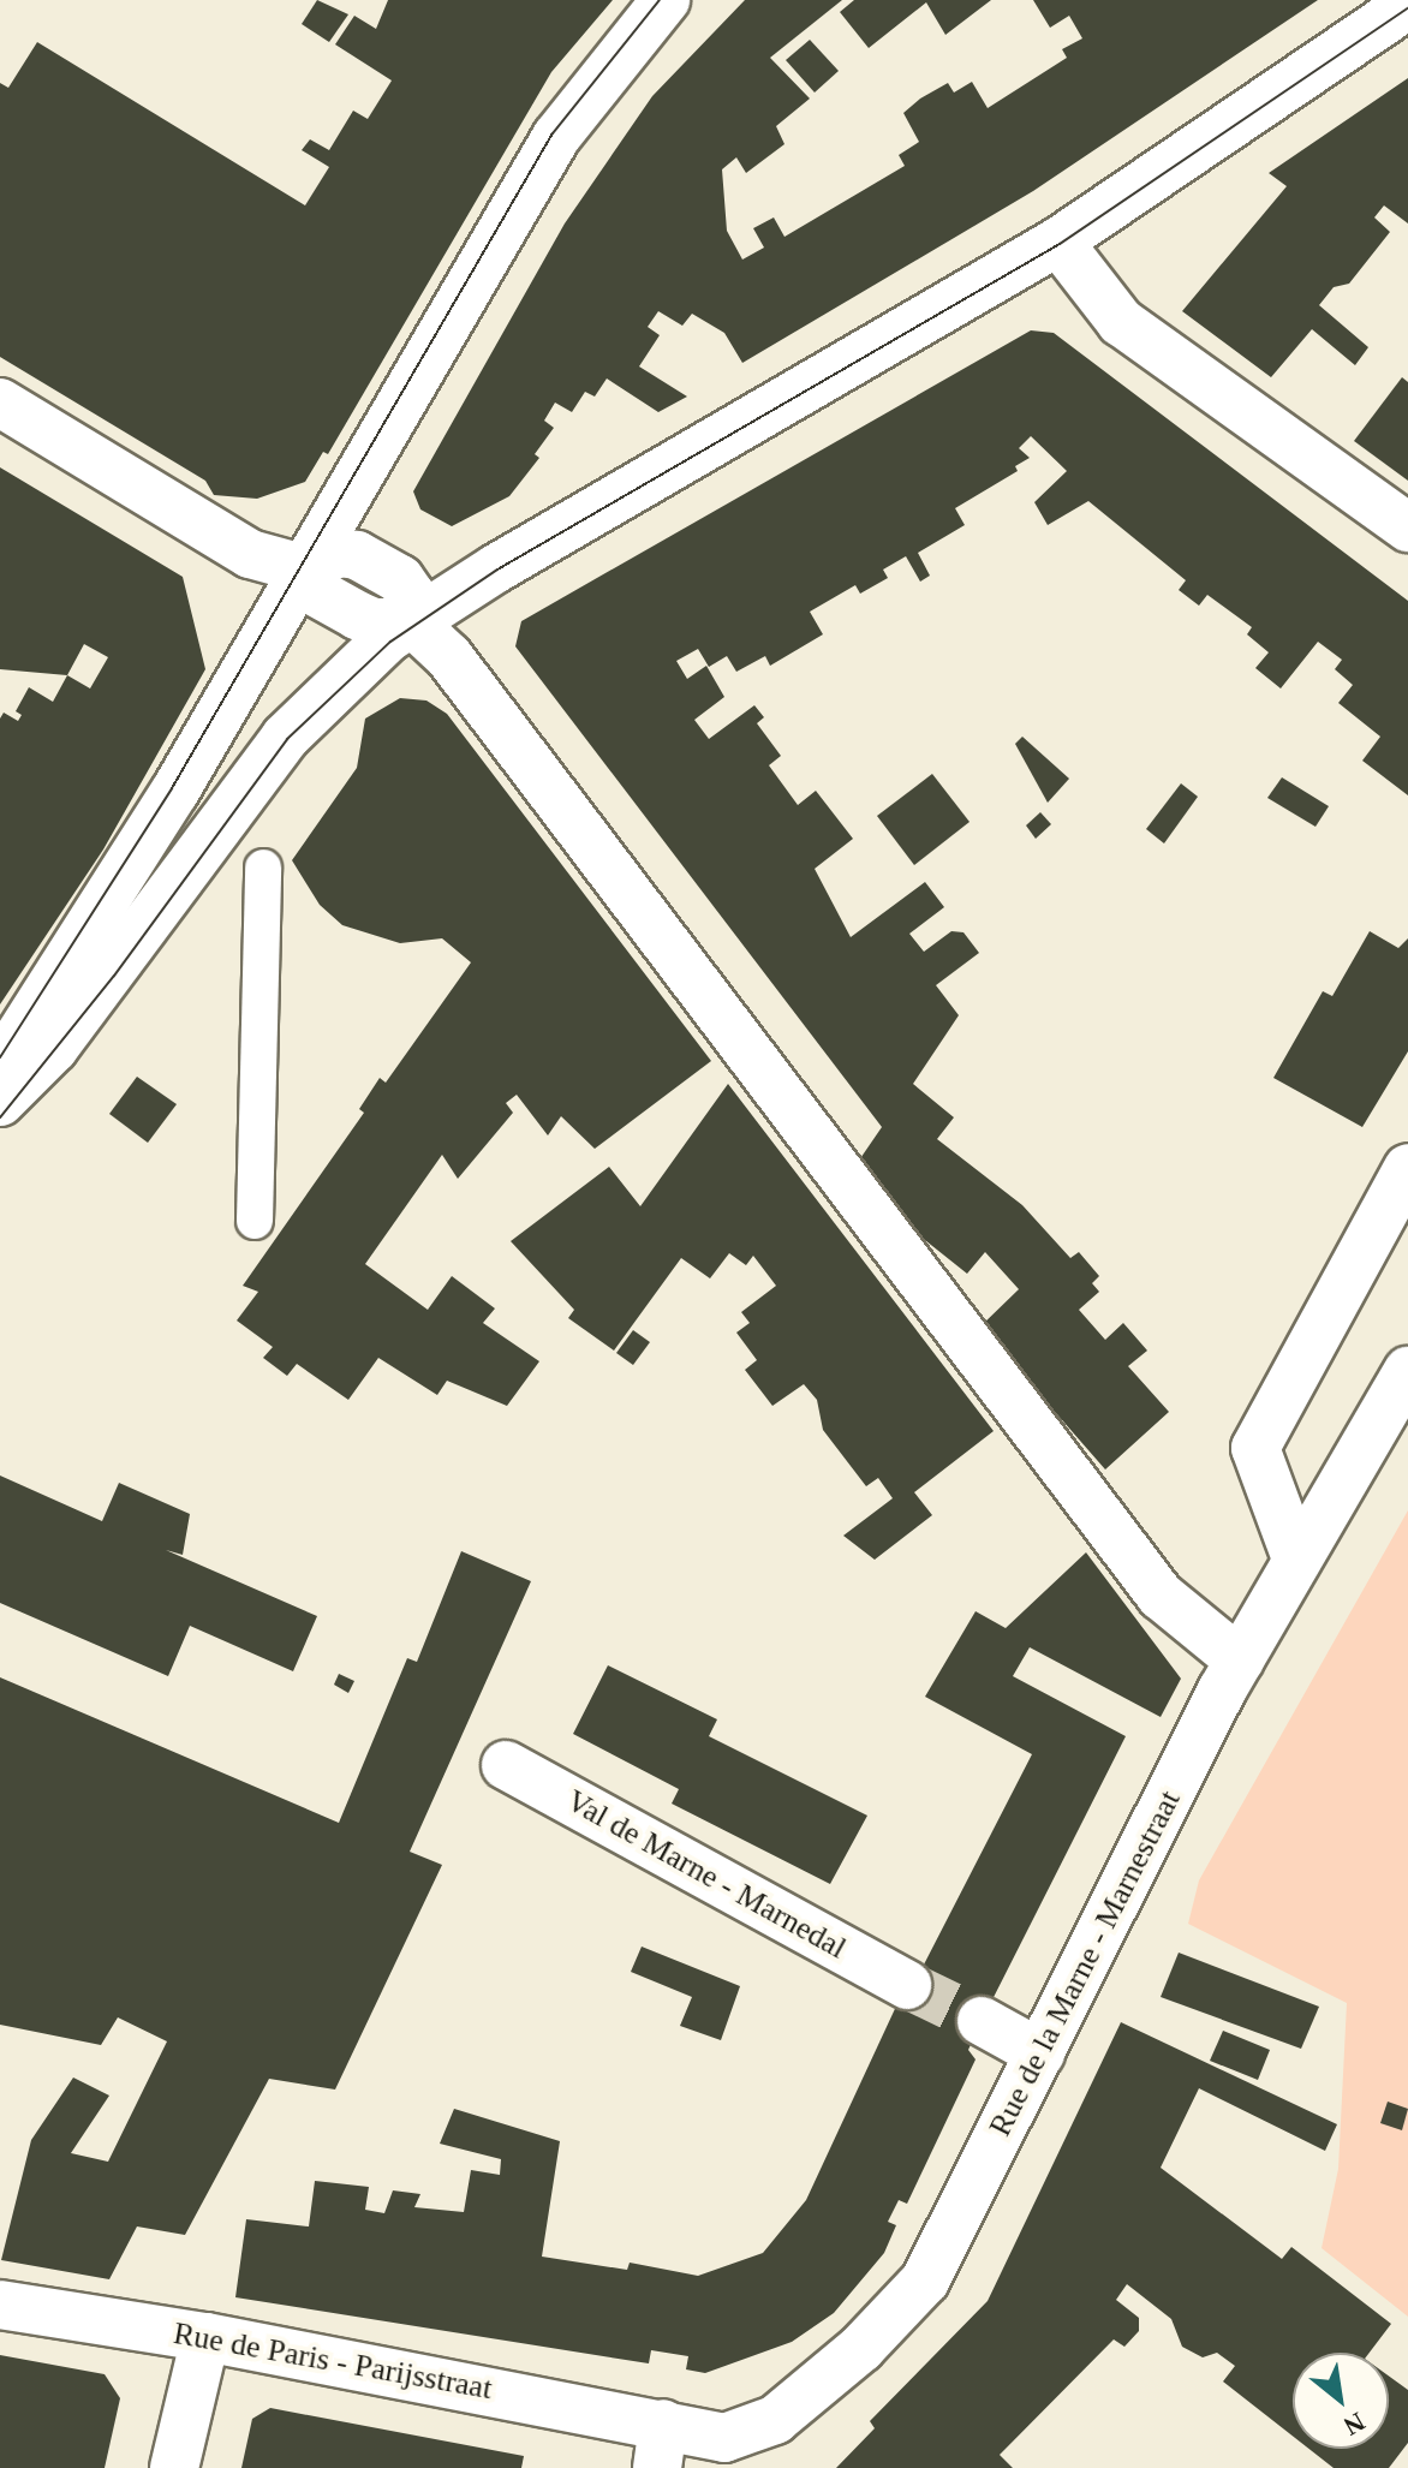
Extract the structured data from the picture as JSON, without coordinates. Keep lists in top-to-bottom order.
{
  "streets": {
    "street": ["Val de Marne - Marnedal", "Rue de la Marne - Marnestraat", "Rue de Paris - Parijsstraat"]
  },
  "crossings": [
    ["Rue de la Marne - Marnestraat", "Rue de Paris - Parijsstraat"]
  ],
  "north": "bottom right"
}
